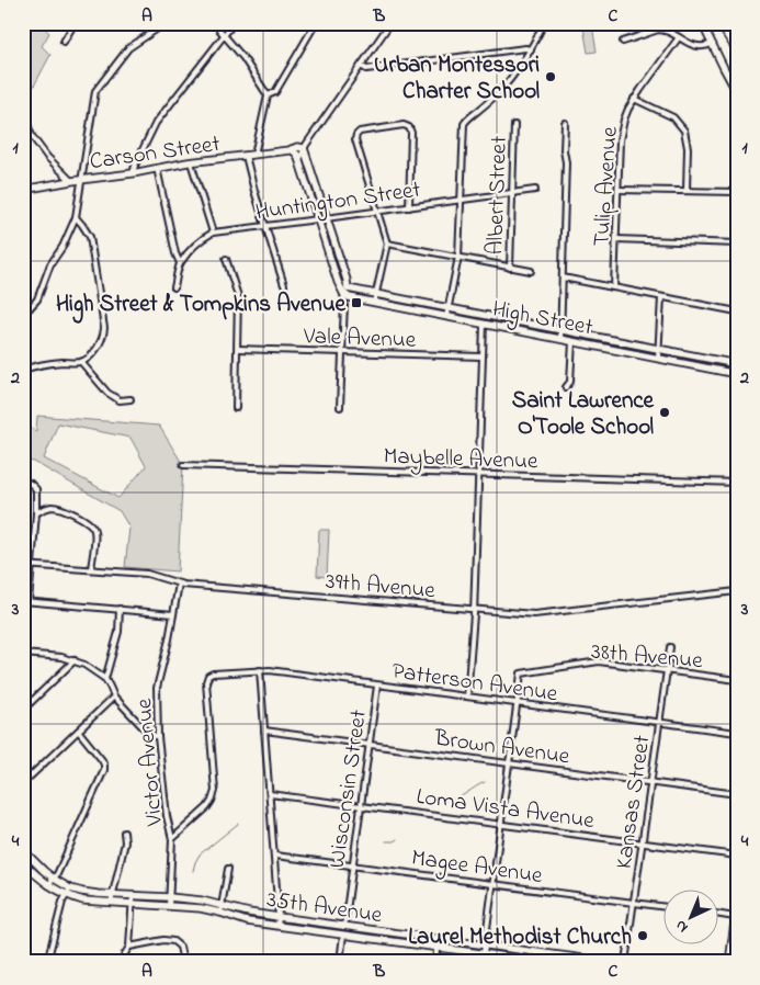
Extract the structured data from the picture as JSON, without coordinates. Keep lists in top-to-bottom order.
{
  "streets": {
    "street": [
      "Carson Street",
      "Tulip Avenue",
      "Albert Street",
      "Huntington Street",
      "High Street",
      "Vale Avenue",
      "Maybelle Avenue",
      "39th Avenue",
      "38th Avenue",
      "Patterson Avenue",
      "Brown Avenue",
      "Victor Avenue",
      "Wisconsin Street",
      "Kansas Street",
      "Loma Vista Avenue",
      "Magee Avenue",
      "35th Avenue"
    ]
  },
  "crossings": [
    ["Albert Street", "Huntington Street"],
    ["39th Avenue", "Victor Avenue"],
    ["38th Avenue", "Patterson Avenue"],
    ["38th Avenue", "Kansas Street"],
    ["Patterson Avenue", "Victor Avenue"],
    ["Patterson Avenue", "Wisconsin Street"],
    ["Patterson Avenue", "Kansas Street"],
    ["Brown Avenue", "Wisconsin Street"],
    ["Brown Avenue", "Kansas Street"],
    ["Victor Avenue", "35th Avenue"],
    ["Wisconsin Street", "Loma Vista Avenue"],
    ["Wisconsin Street", "Magee Avenue"],
    ["Wisconsin Street", "35th Avenue"],
    ["Kansas Street", "Loma Vista Avenue"],
    ["Kansas Street", "Magee Avenue"]
  ],
  "places": {
    "other": ["Urban Montessori Charter School", "Saint Lawrence O'Toole School", "Laurel Methodist Church"],
    "transit": ["High Street & Tompkins Avenue"]
  },
  "north": "bottom left",
  "grid": {
    "columns": ["A", "B", "C"],
    "rows": [
      "1",
      "2",
      "3",
      "4"
    ]
  }
}
